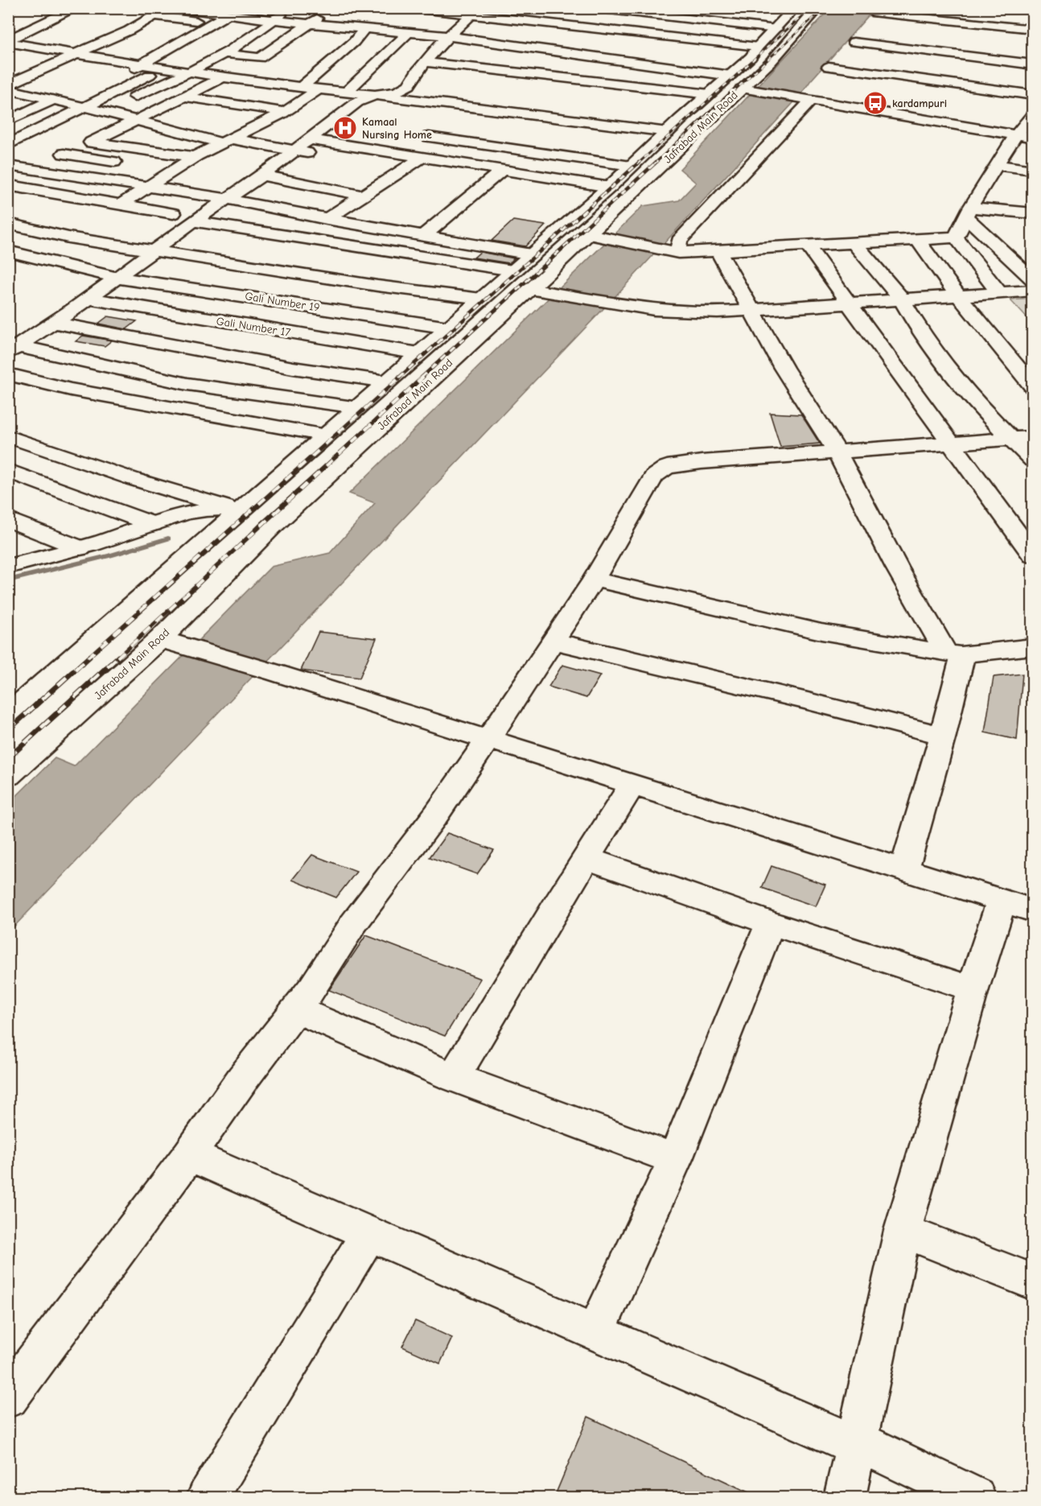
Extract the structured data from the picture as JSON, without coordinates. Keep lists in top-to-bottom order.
{
  "streets": {
    "street": ["Jafrabad Main Road", "Gali Number 19", "Gali Number 17"]
  },
  "crossings": [
    ["Jafrabad Main Road", "Gali Number 19"],
    ["Jafrabad Main Road", "Gali Number 17"]
  ],
  "places": {
    "bus stop": ["kardampuri"],
    "hospital": ["Kamaal Nursing Home"]
  }
}
